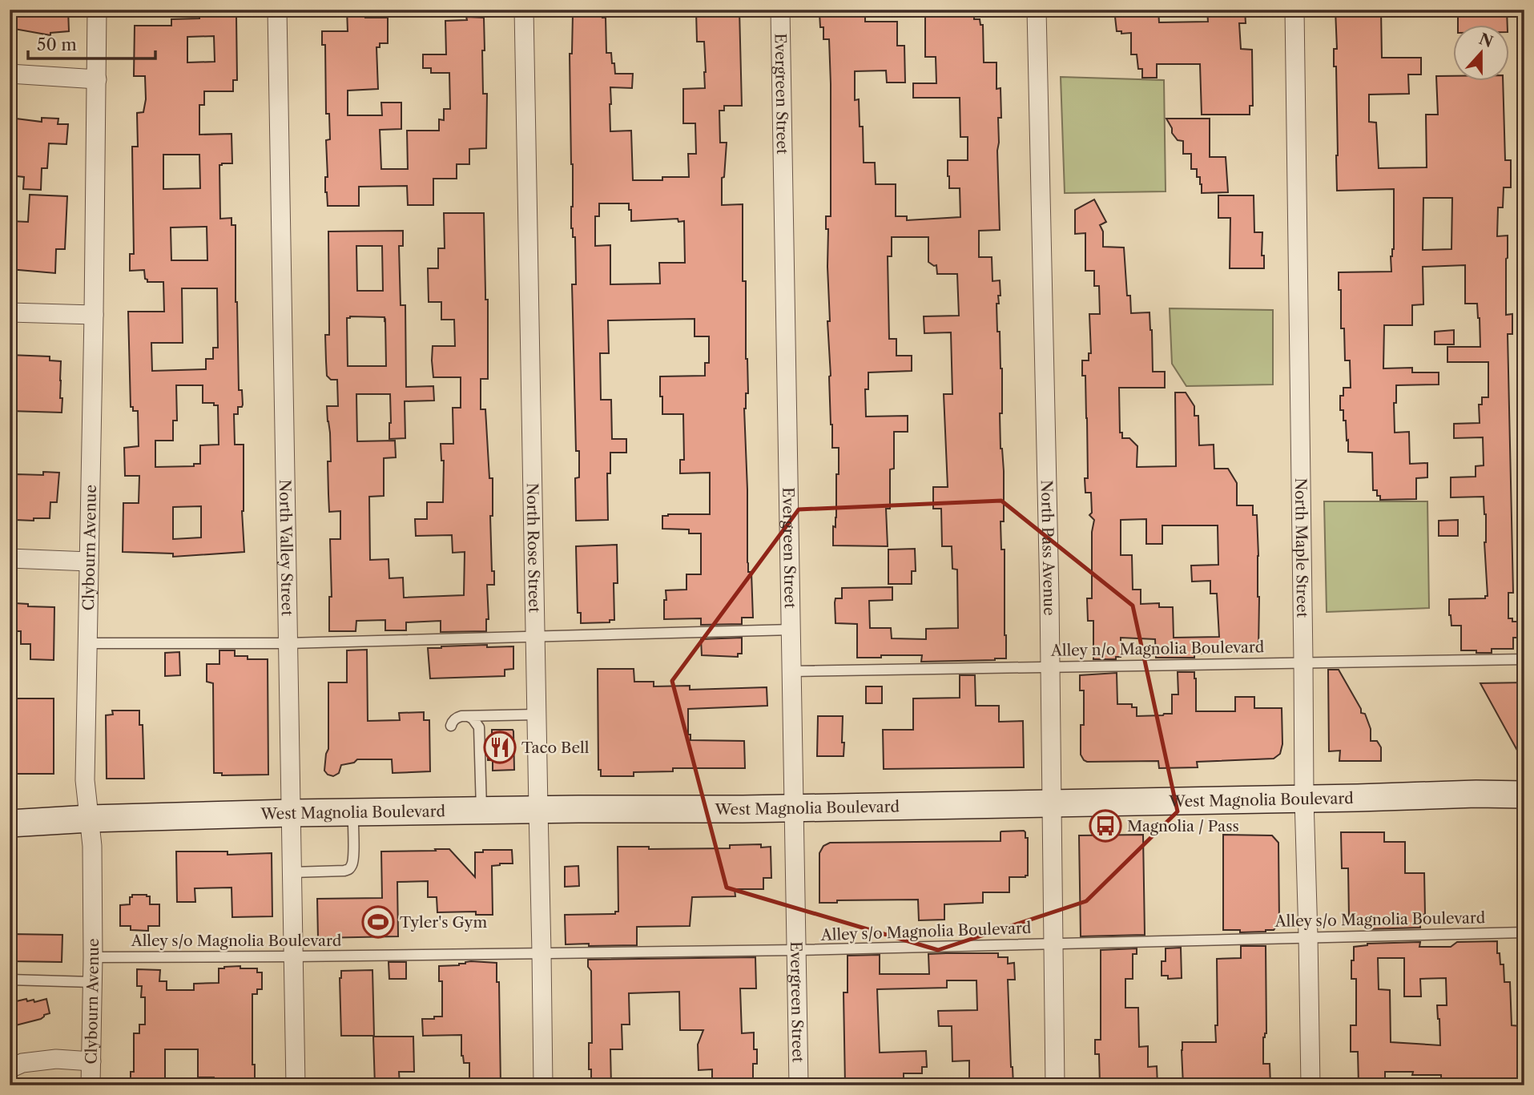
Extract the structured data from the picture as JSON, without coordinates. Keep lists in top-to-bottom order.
{
  "streets": {
    "main road": ["West Magnolia Boulevard"],
    "street": [
      "Evergreen Street",
      "North Pass Avenue",
      "Clybourn Avenue",
      "North Valley Street",
      "North Rose Street",
      "North Maple Street"
    ],
    "lane": ["Alley n/o Magnolia Boulevard", "Alley s/o Magnolia Boulevard"]
  },
  "crossings": [
    ["Evergreen Street", "Alley n/o Magnolia Boulevard"],
    ["Evergreen Street", "West Magnolia Boulevard"],
    ["Evergreen Street", "Alley s/o Magnolia Boulevard"],
    ["North Pass Avenue", "Alley n/o Magnolia Boulevard"],
    ["North Pass Avenue", "West Magnolia Boulevard"],
    ["North Pass Avenue", "Alley s/o Magnolia Boulevard"],
    ["Clybourn Avenue", "West Magnolia Boulevard"],
    ["Clybourn Avenue", "Alley s/o Magnolia Boulevard"],
    ["North Valley Street", "West Magnolia Boulevard"],
    ["North Valley Street", "Alley s/o Magnolia Boulevard"],
    ["North Rose Street", "West Magnolia Boulevard"],
    ["North Rose Street", "Alley s/o Magnolia Boulevard"],
    ["North Maple Street", "Alley n/o Magnolia Boulevard"],
    ["North Maple Street", "West Magnolia Boulevard"],
    ["North Maple Street", "Alley s/o Magnolia Boulevard"]
  ],
  "places": {
    "restaurant": ["Taco Bell"],
    "bus stop": ["Magnolia / Pass"],
    "sports": ["Tyler's Gym"]
  },
  "scale_bar": "50 m",
  "north": "top"
}
